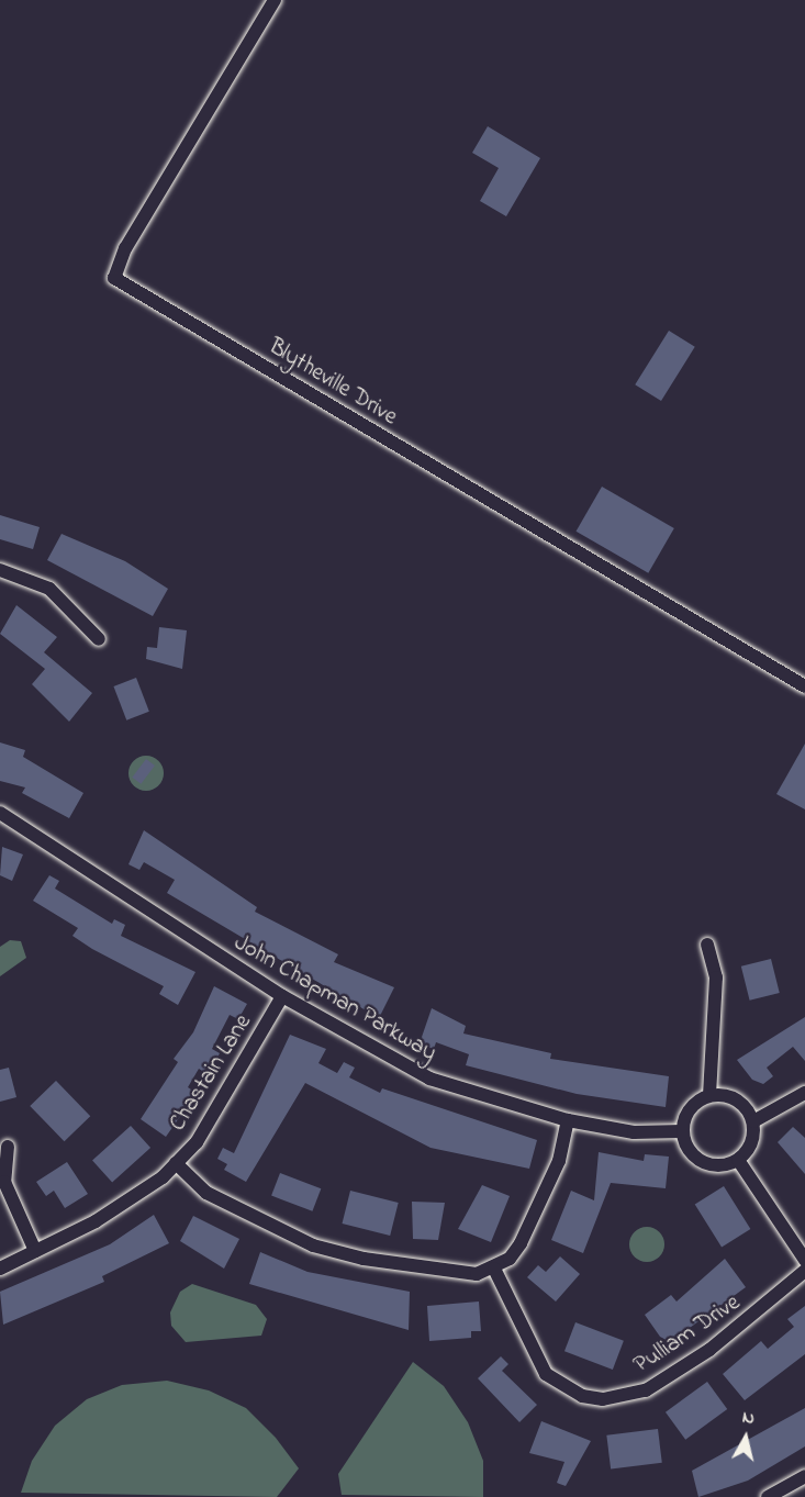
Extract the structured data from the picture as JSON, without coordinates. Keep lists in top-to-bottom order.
{
  "streets": {
    "street": [
      "Blytheville Drive",
      "John Chapman Parkway",
      "Chastain Lane",
      "Pulliam Drive"
    ]
  },
  "crossings": [
    ["John Chapman Parkway", "Chastain Lane"]
  ],
  "north": "top"
}
